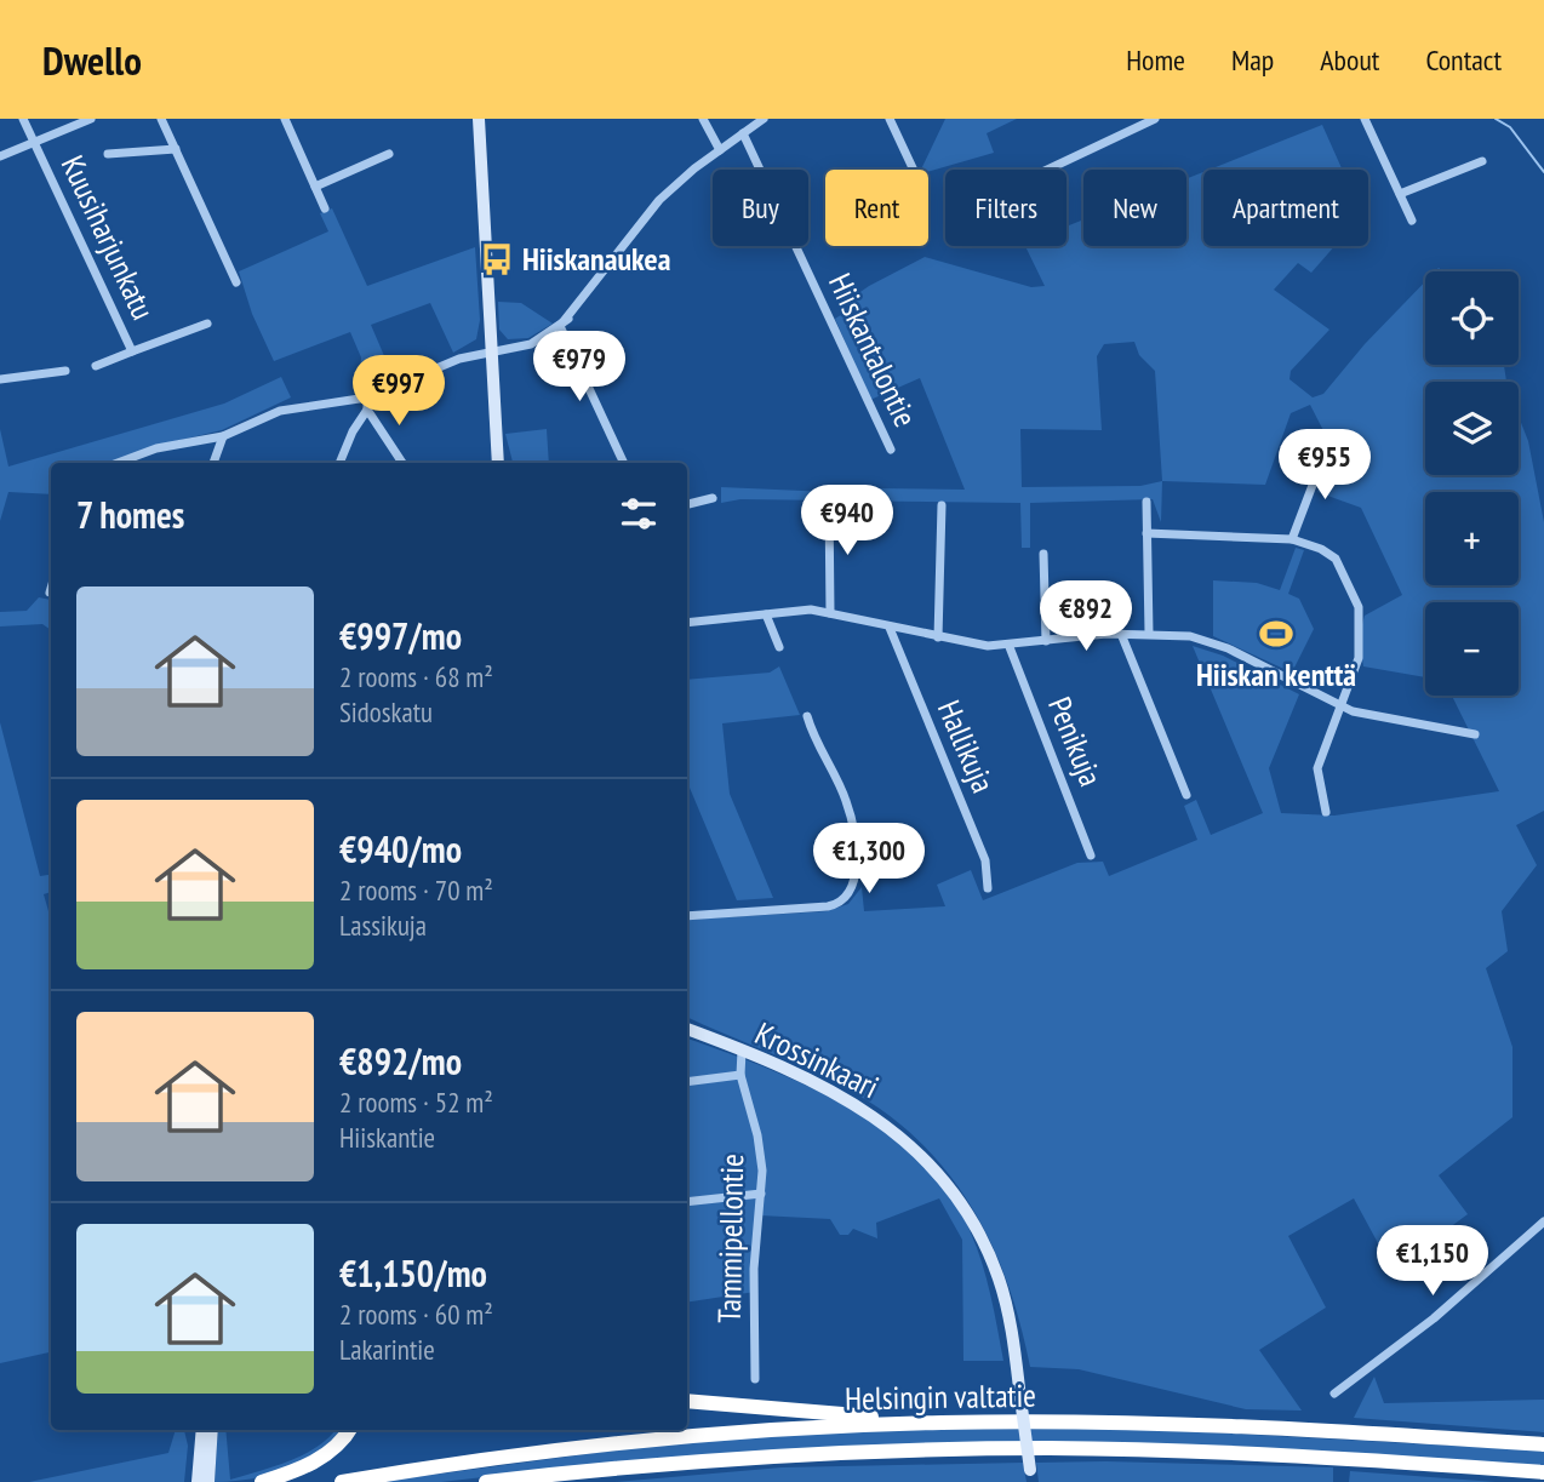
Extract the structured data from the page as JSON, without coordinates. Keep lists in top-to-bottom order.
{
  "streets": {
    "highway": ["Helsingin valtatie"],
    "street": [
      "Kuusiharjunkatu",
      "Hiiskantalontie",
      "Penikuja",
      "Hallikuja",
      "Krossinkaari",
      "Tammipellontie"
    ]
  },
  "crossings": [
    ["Krossinkaari", "Tammipellontie"]
  ],
  "places": {
    "bus stop": ["Hiiskanaukea"],
    "sports": ["Hiiskan kenttä"]
  },
  "page": {
    "header": "Dwello",
    "nav": [
      "Home",
      "Map",
      "About",
      "Contact"
    ],
    "chip": [
      "Buy",
      "Rent",
      "Filters",
      "New",
      "Apartment"
    ],
    "map_buttons": ["+", "−"],
    "price": [
      "€979",
      "€997",
      "€955",
      "€940",
      "€892",
      "€1,300",
      "€1,150"
    ],
    "heading": "7 homes",
    "list": [
      {
        "name": "€997/mo",
        "note": "2 rooms · 68 m² · Sidoskatu"
      },
      {
        "name": "€940/mo",
        "note": "2 rooms · 70 m² · Lassikuja"
      },
      {
        "name": "€892/mo",
        "note": "2 rooms · 52 m² · Hiiskantie"
      },
      {
        "name": "€1,150/mo",
        "note": "2 rooms · 60 m² · Lakarintie"
      }
    ]
  }
}
